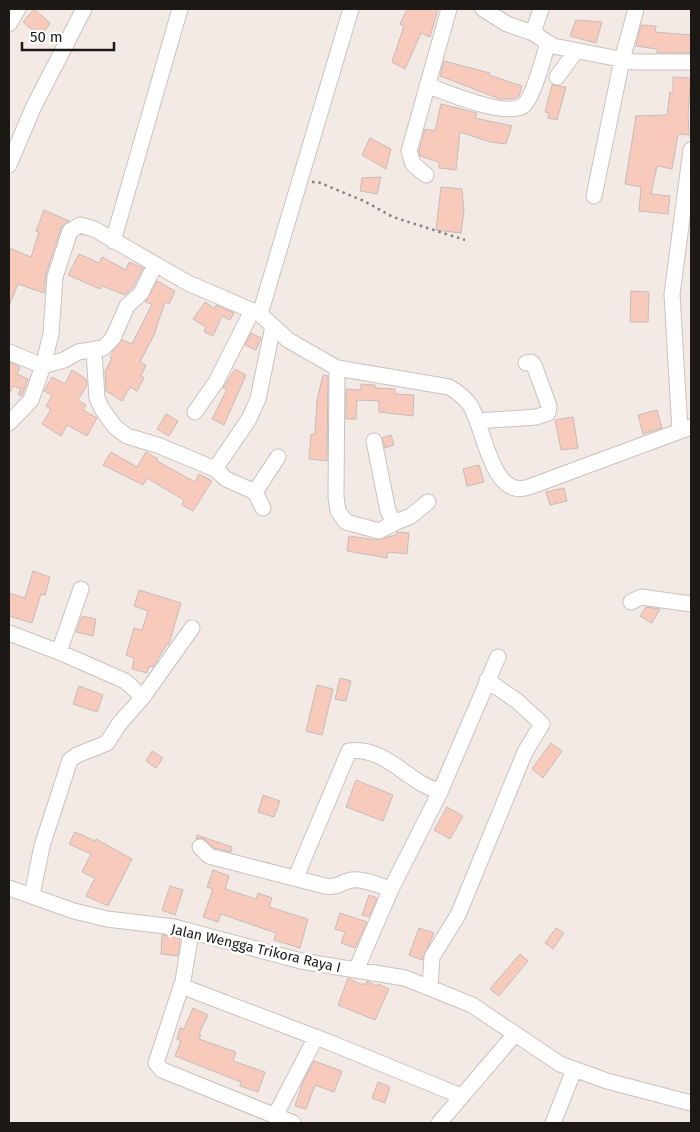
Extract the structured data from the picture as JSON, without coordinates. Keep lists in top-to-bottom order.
{
  "streets": {
    "street": ["Jalan Wengga Trikora Raya I"]
  },
  "scale_bar": "50 m"
}
